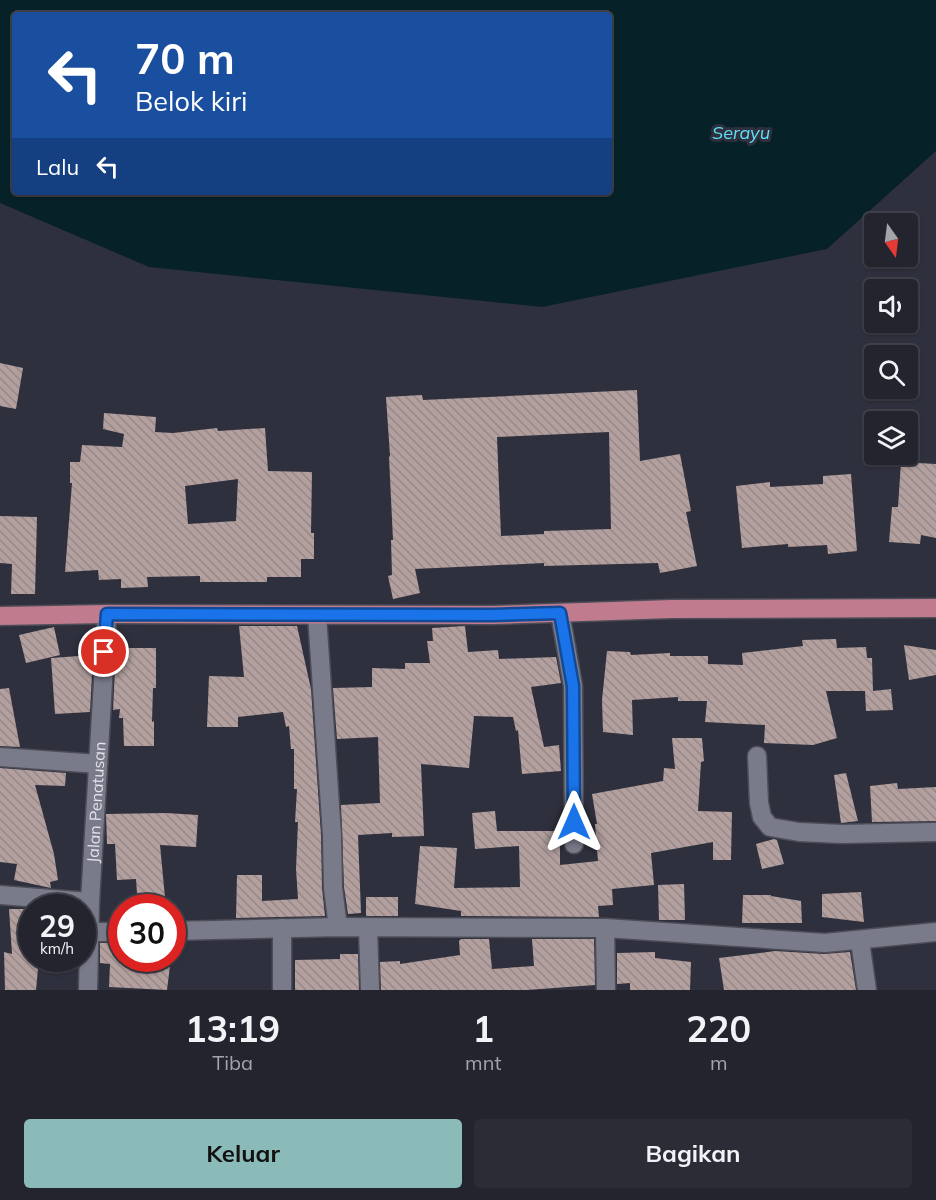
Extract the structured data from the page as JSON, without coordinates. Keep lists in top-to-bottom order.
{
  "streets": {
    "street": ["Jalan Penatusan"]
  },
  "water": ["Serayu"],
  "north": "bottom",
  "page": {
    "turn": ["70 m", "Belok kiri"],
    "then": "Lalu",
    "speed": "29 km/h",
    "limit": "30",
    "eta": [
      "13:19",
      "Tiba",
      "1",
      "mnt",
      "220",
      "m"
    ],
    "buttons": ["Keluar", "Bagikan"]
  }
}
